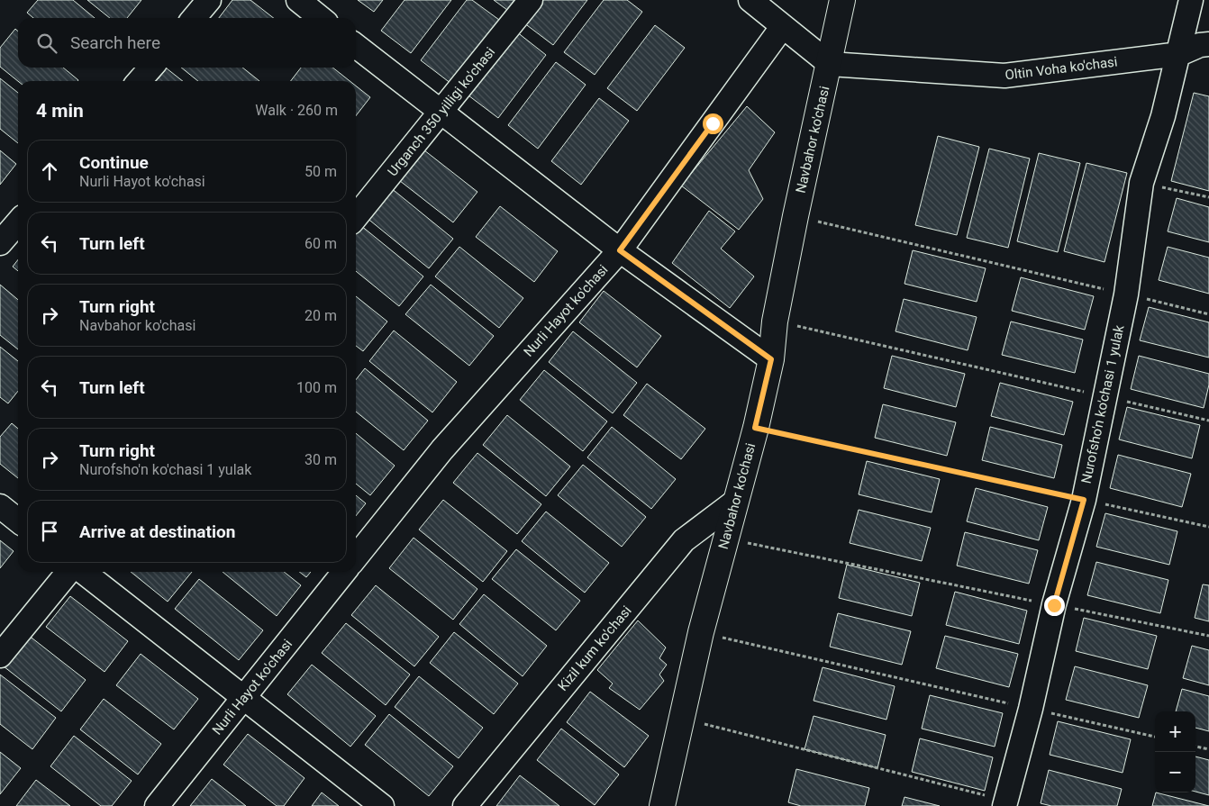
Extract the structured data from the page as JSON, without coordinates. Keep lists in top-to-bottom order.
{
  "streets": {
    "main road": ["Navbahor ko'chasi"],
    "street": [
      "Oltin Voha ko'chasi",
      "Urganch 350 yilligi ko'chasi",
      "Nurli Hayot ko'chasi",
      "Nurofsho'n ko'chasi 1 yulak",
      "Kizil kum ko'chasi"
    ]
  },
  "crossings": [
    ["Oltin Voha ko'chasi", "Navbahor ko'chasi"],
    ["Oltin Voha ko'chasi", "Nurofsho'n ko'chasi 1 yulak"],
    ["Navbahor ko'chasi", "Kizil kum ko'chasi"]
  ],
  "page": {
    "search": "Search here",
    "heading": ["4 min", "Walk · 260 m"],
    "list": [
      ["Continue", "Nurli Hayot ko'chasi", "50 m"],
      ["Turn left", "60 m"],
      ["Turn right", "Navbahor ko'chasi", "20 m"],
      ["Turn left", "100 m"],
      ["Turn right", "Nurofsho'n ko'chasi 1 yulak", "30 m"],
      "Arrive at destination"
    ],
    "map_buttons": ["+", "−"]
  }
}
